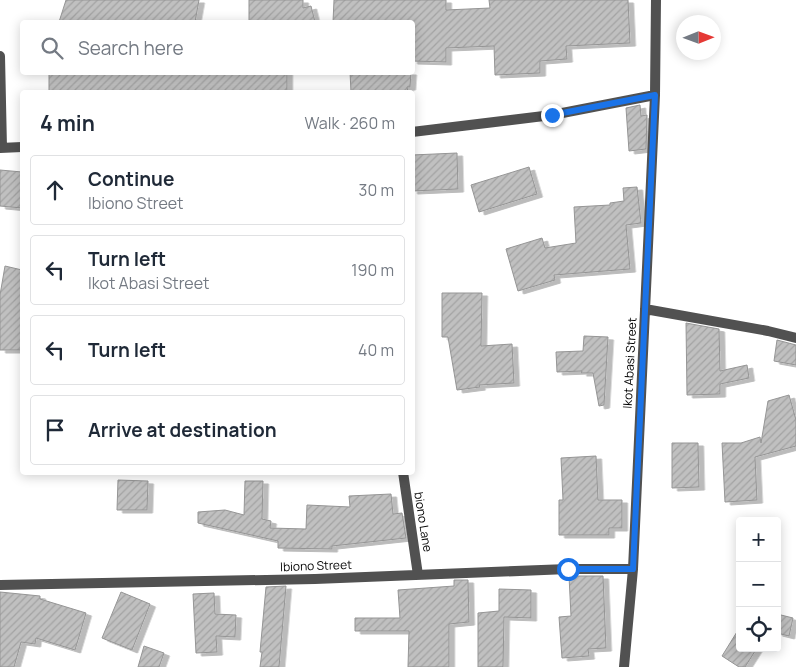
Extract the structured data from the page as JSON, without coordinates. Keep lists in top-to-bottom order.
{
  "streets": {
    "street": ["Ikot Abasi Street", "biono Lane", "Ibiono Street"]
  },
  "crossings": [
    ["Ikot Abasi Street", "Ibiono Street"],
    ["biono Lane", "Ibiono Street"]
  ],
  "north": "right",
  "page": {
    "search": "Search here",
    "heading": ["4 min", "Walk · 260 m"],
    "list": [
      ["Continue", "Ibiono Street", "30 m"],
      ["Turn left", "Ikot Abasi Street", "190 m"],
      ["Turn left", "40 m"],
      "Arrive at destination"
    ],
    "map_buttons": ["+", "−"]
  }
}
